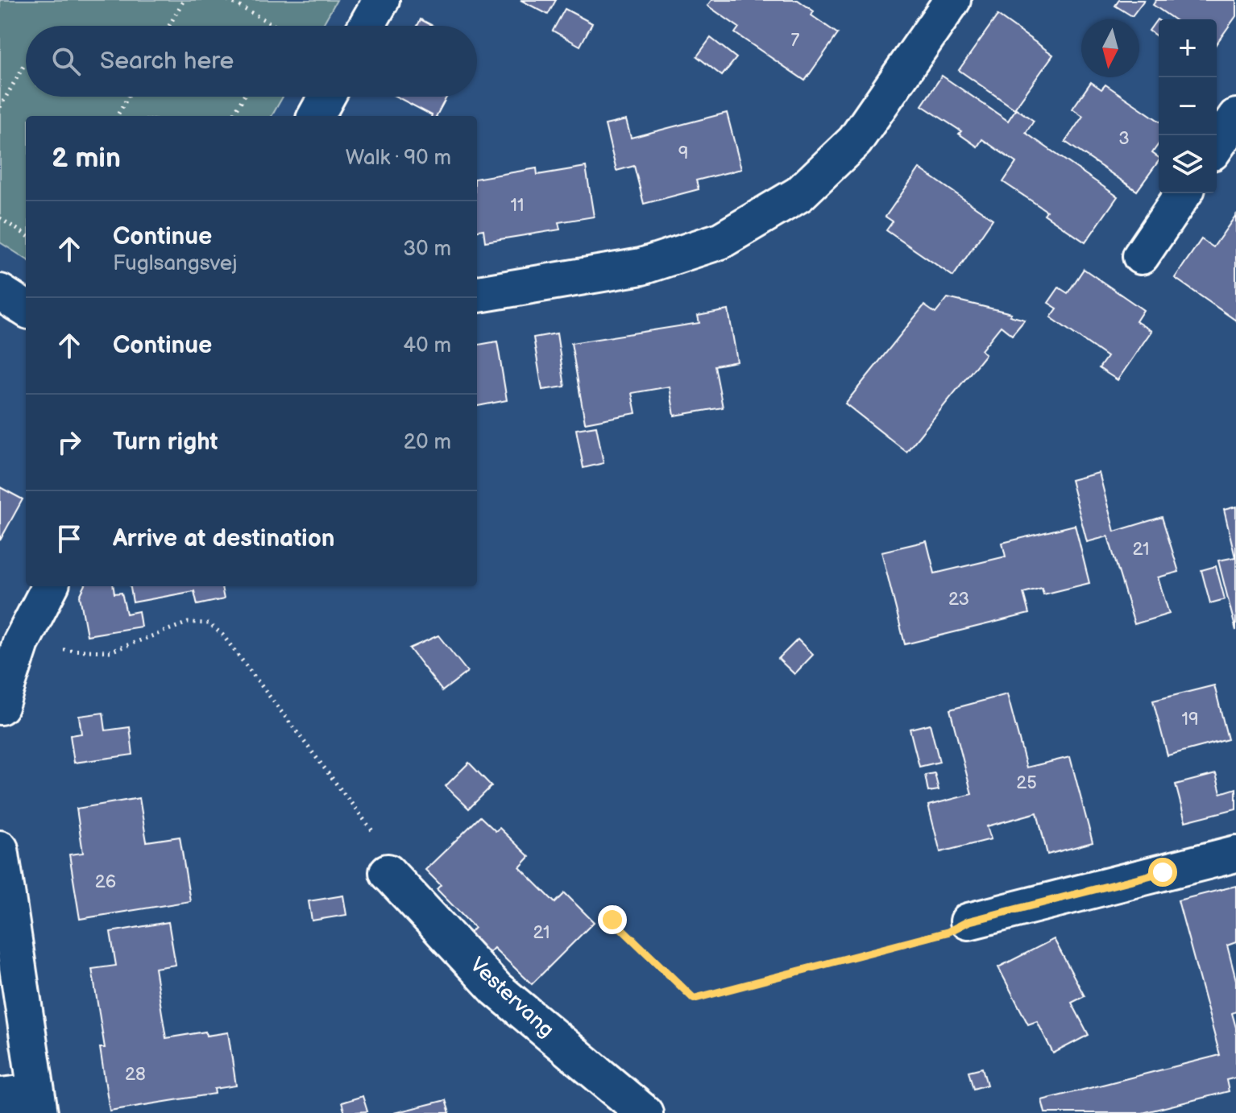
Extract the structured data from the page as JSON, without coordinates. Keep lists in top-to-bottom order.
{
  "streets": {
    "street": ["Vestervang"]
  },
  "house_numbers": [
    "7",
    "3",
    "9",
    "11",
    "21",
    "23",
    "19",
    "25",
    "26",
    "21",
    "28"
  ],
  "north": "bottom",
  "page": {
    "map_buttons": ["+", "−"],
    "search": "Search here",
    "heading": ["2 min", "Walk · 90 m"],
    "list": [
      ["Continue", "Fuglsangsvej", "30 m"],
      ["Continue", "40 m"],
      ["Turn right", "20 m"],
      "Arrive at destination"
    ]
  }
}
